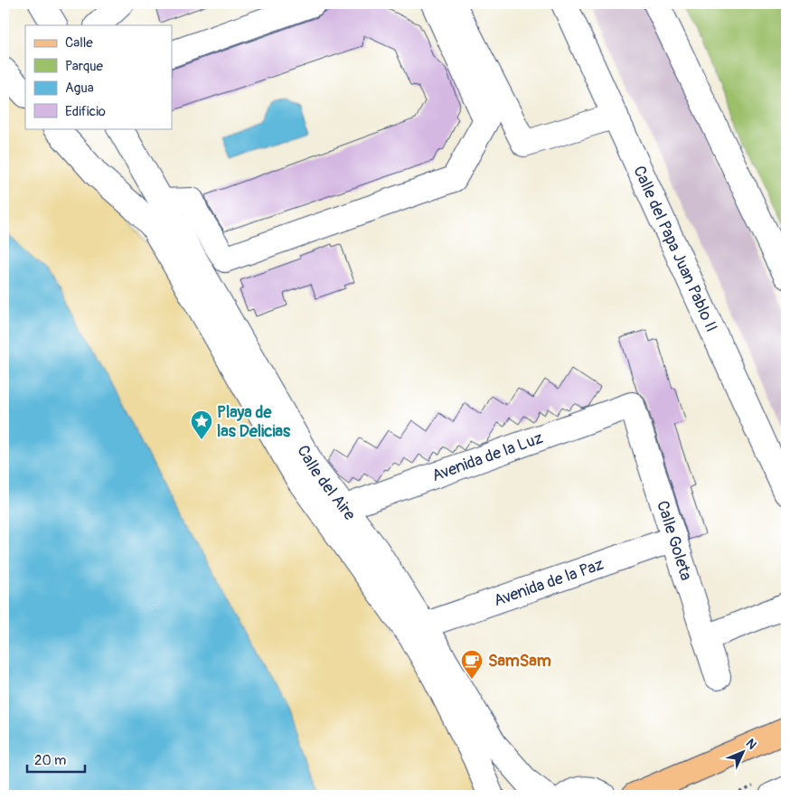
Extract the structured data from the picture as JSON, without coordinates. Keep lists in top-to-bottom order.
{
  "streets": {
    "street": [
      "Calle del Papa Juan Pablo II",
      "Avenida de la Luz",
      "Calle del Aire",
      "Calle Goleta",
      "Avenida de la Paz"
    ]
  },
  "crossings": [
    ["Avenida de la Luz", "Calle del Aire"],
    ["Avenida de la Luz", "Calle Goleta"],
    ["Calle del Aire", "Avenida de la Paz"],
    ["Calle Goleta", "Avenida de la Paz"]
  ],
  "places": {
    "place": ["Playa de las Delicias"],
    "cafe": ["SamSam"]
  },
  "legend": [
    "Calle",
    "Parque",
    "Agua",
    "Edificio"
  ],
  "scale_bar": "20 m",
  "north": "top right"
}
